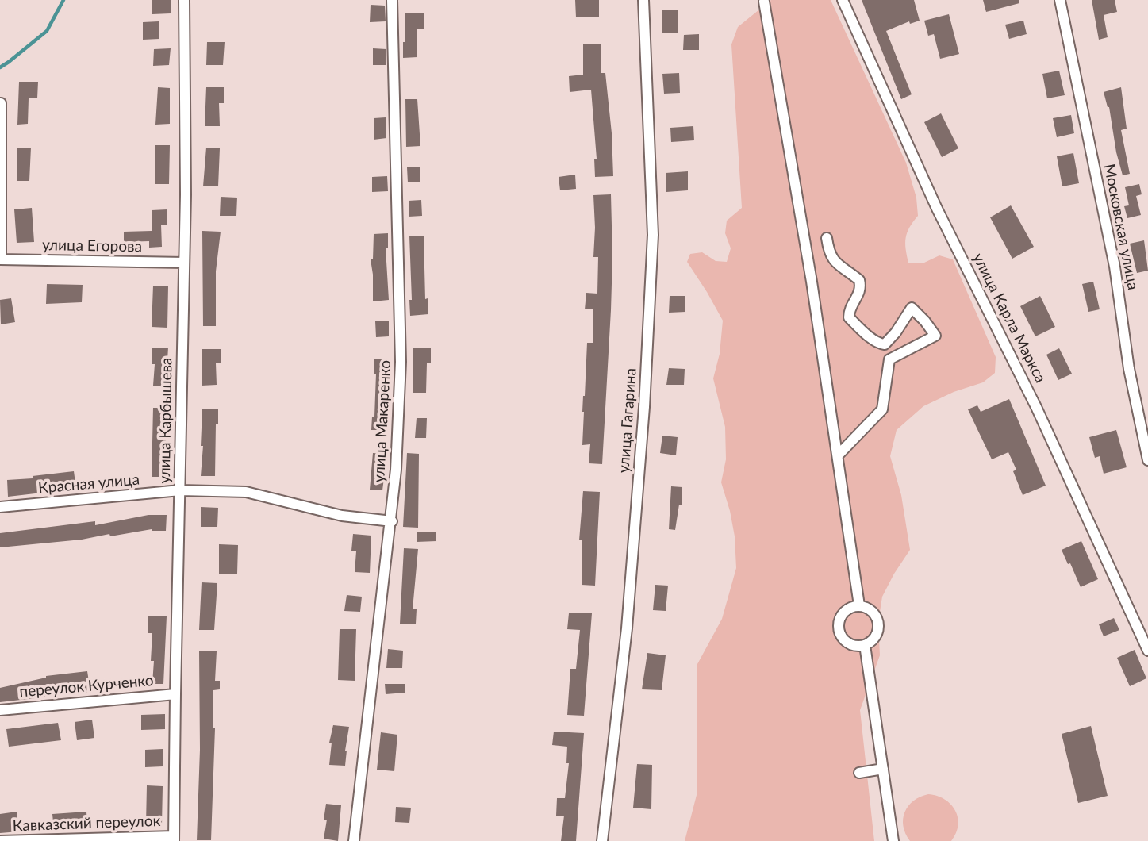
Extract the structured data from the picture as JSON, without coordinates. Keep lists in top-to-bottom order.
{
  "streets": {
    "street": [
      "Московская улица",
      "улица Егорова",
      "улица Карла Маркса",
      "улица Карбышева",
      "улица Гагарина",
      "улица Макаренко",
      "Красная улица",
      "переулок Курченко",
      "Кавказский переулок"
    ]
  },
  "crossings": [
    ["улица Егорова", "улица Карбышева"],
    ["улица Карбышева", "Красная улица"],
    ["улица Карбышева", "переулок Курченко"],
    ["улица Карбышева", "Кавказский переулок"],
    ["улица Макаренко", "Красная улица"]
  ]
}
